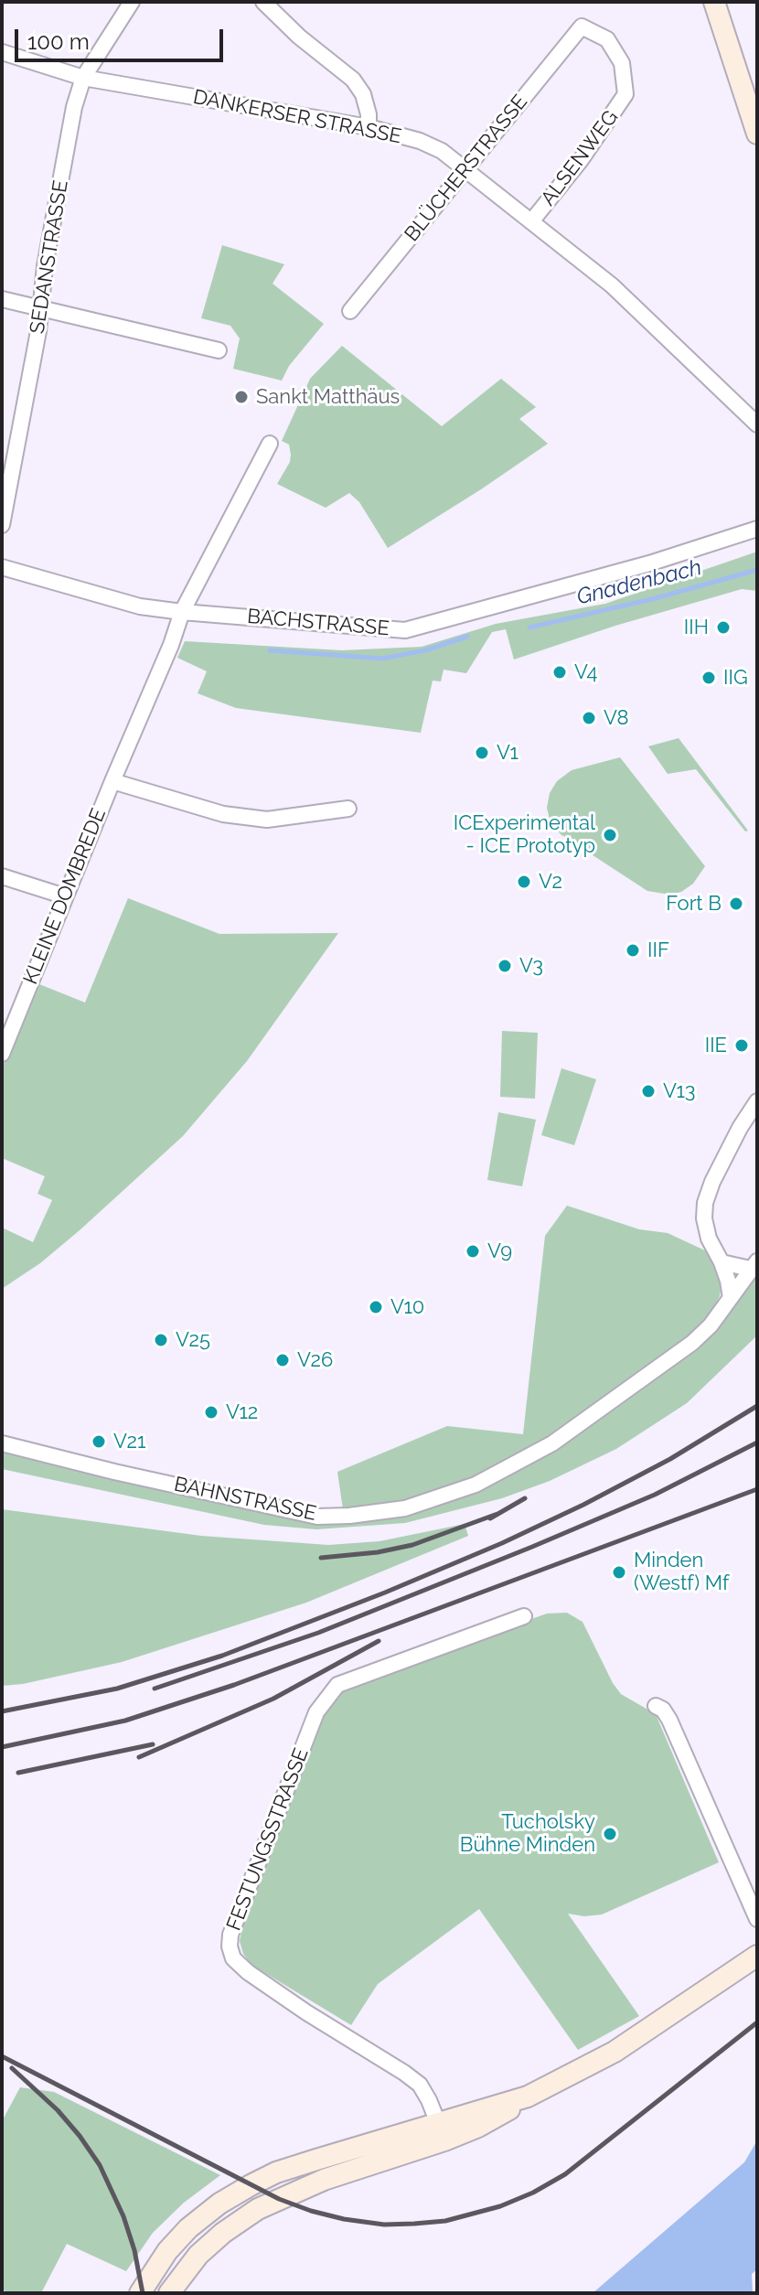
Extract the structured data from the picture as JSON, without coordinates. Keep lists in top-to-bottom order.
{
  "streets": {
    "street": [
      "DANKERSER STRASSE",
      "ALSENWEG",
      "BLÜCHERSTRASSE",
      "SEDANSTRASSE",
      "BACHSTRASSE",
      "KLEINE DOMBREDE",
      "BAHNSTRASSE",
      "FESTUNGSSTRASSE"
    ]
  },
  "crossings": [
    ["DANKERSER STRASSE", "ALSENWEG"],
    ["DANKERSER STRASSE", "BLÜCHERSTRASSE"],
    ["DANKERSER STRASSE", "SEDANSTRASSE"],
    ["ALSENWEG", "BLÜCHERSTRASSE"],
    ["BACHSTRASSE", "KLEINE DOMBREDE"]
  ],
  "water": ["Gnadenbach"],
  "places": [
    "Sankt Matthäus",
    "IIH",
    "V4",
    "IIG",
    "V8",
    "V1",
    "ICExperimental - ICE Prototyp",
    "V2",
    "Fort B",
    "IIF",
    "V3",
    "IIE",
    "V13",
    "V9",
    "V10",
    "V25",
    "V26",
    "V12",
    "V21",
    "Minden (Westf) Mf",
    "Tucholsky Bühne Minden"
  ],
  "scale_bar": "100 m"
}
